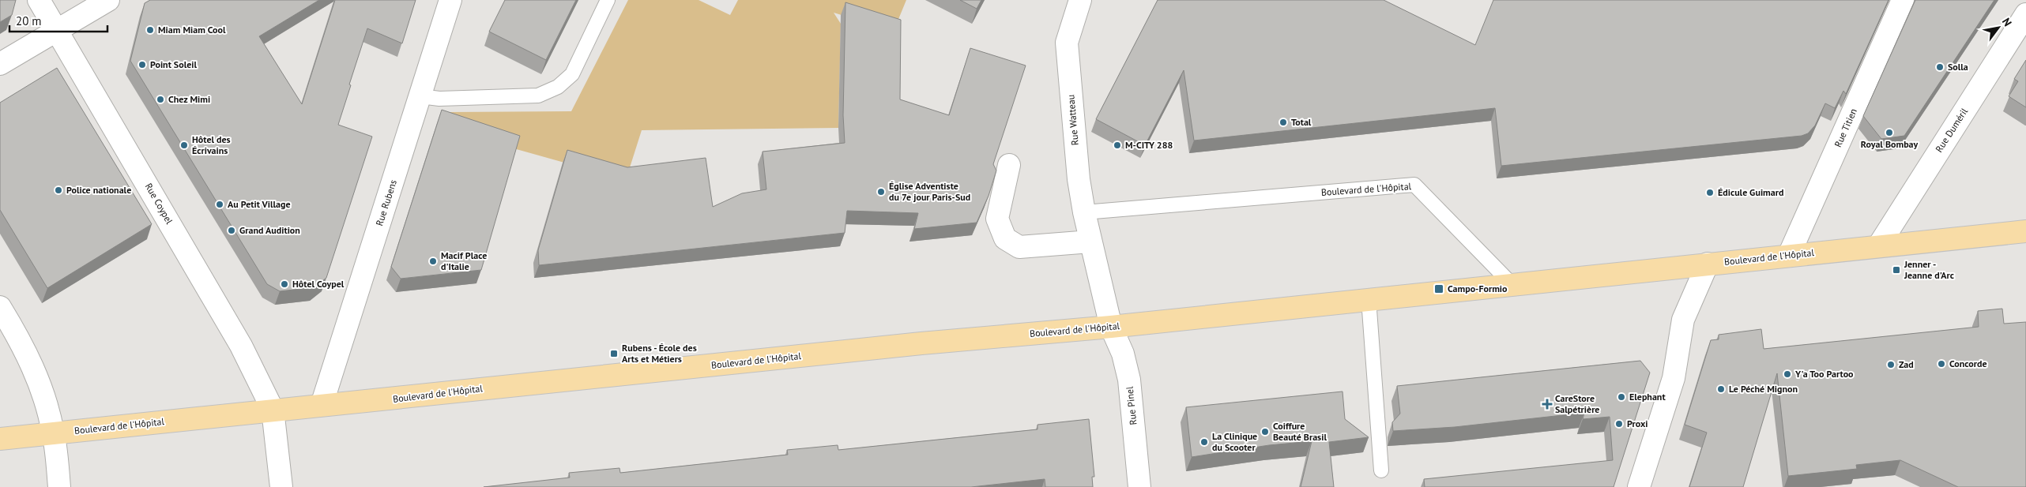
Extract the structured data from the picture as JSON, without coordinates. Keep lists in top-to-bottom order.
{
  "streets": {
    "main road": ["Boulevard de l'Hôpital"],
    "street": [
      "Rue Watteau",
      "Rue Titien",
      "Rue Duméril",
      "Rue Rubens",
      "Rue Coypel",
      "Rue Pinel"
    ]
  },
  "crossings": [
    ["Rue Watteau", "Boulevard de l'Hôpital"],
    ["Rue Watteau", "Rue Pinel"],
    ["Rue Titien", "Boulevard de l'Hôpital"],
    ["Rue Duméril", "Boulevard de l'Hôpital"],
    ["Boulevard de l'Hôpital", "Rue Rubens"],
    ["Boulevard de l'Hôpital", "Rue Coypel"],
    ["Boulevard de l'Hôpital", "Rue Pinel"]
  ],
  "places": {
    "other": [
      "Miam Miam Cool",
      "Point Soleil",
      "Solla",
      "Chez Mimi",
      "Total",
      "Royal Bombay",
      "Hôtel des Écrivains",
      "M-CITY 288",
      "Police nationale",
      "Église Adventiste du 7e jour Paris-Sud",
      "Édicule Guimard",
      "Au Petit Village",
      "Grand Audition",
      "Macif Place d'Italie",
      "Hôtel Coypel",
      "Concorde",
      "Zad",
      "Y'a Too Partoo",
      "Le Péché Mignon",
      "Elephant",
      "Proxi",
      "Coiffure Beauté Brasil",
      "La Clinique du Scooter"
    ],
    "transit": ["Jenner - Jeanne d'Arc", "Campo-Formio", "Rubens - École des Arts et Métiers"],
    "health": ["CareStore Salpétrière"]
  },
  "scale_bar": "20 m",
  "north": "top right"
}
